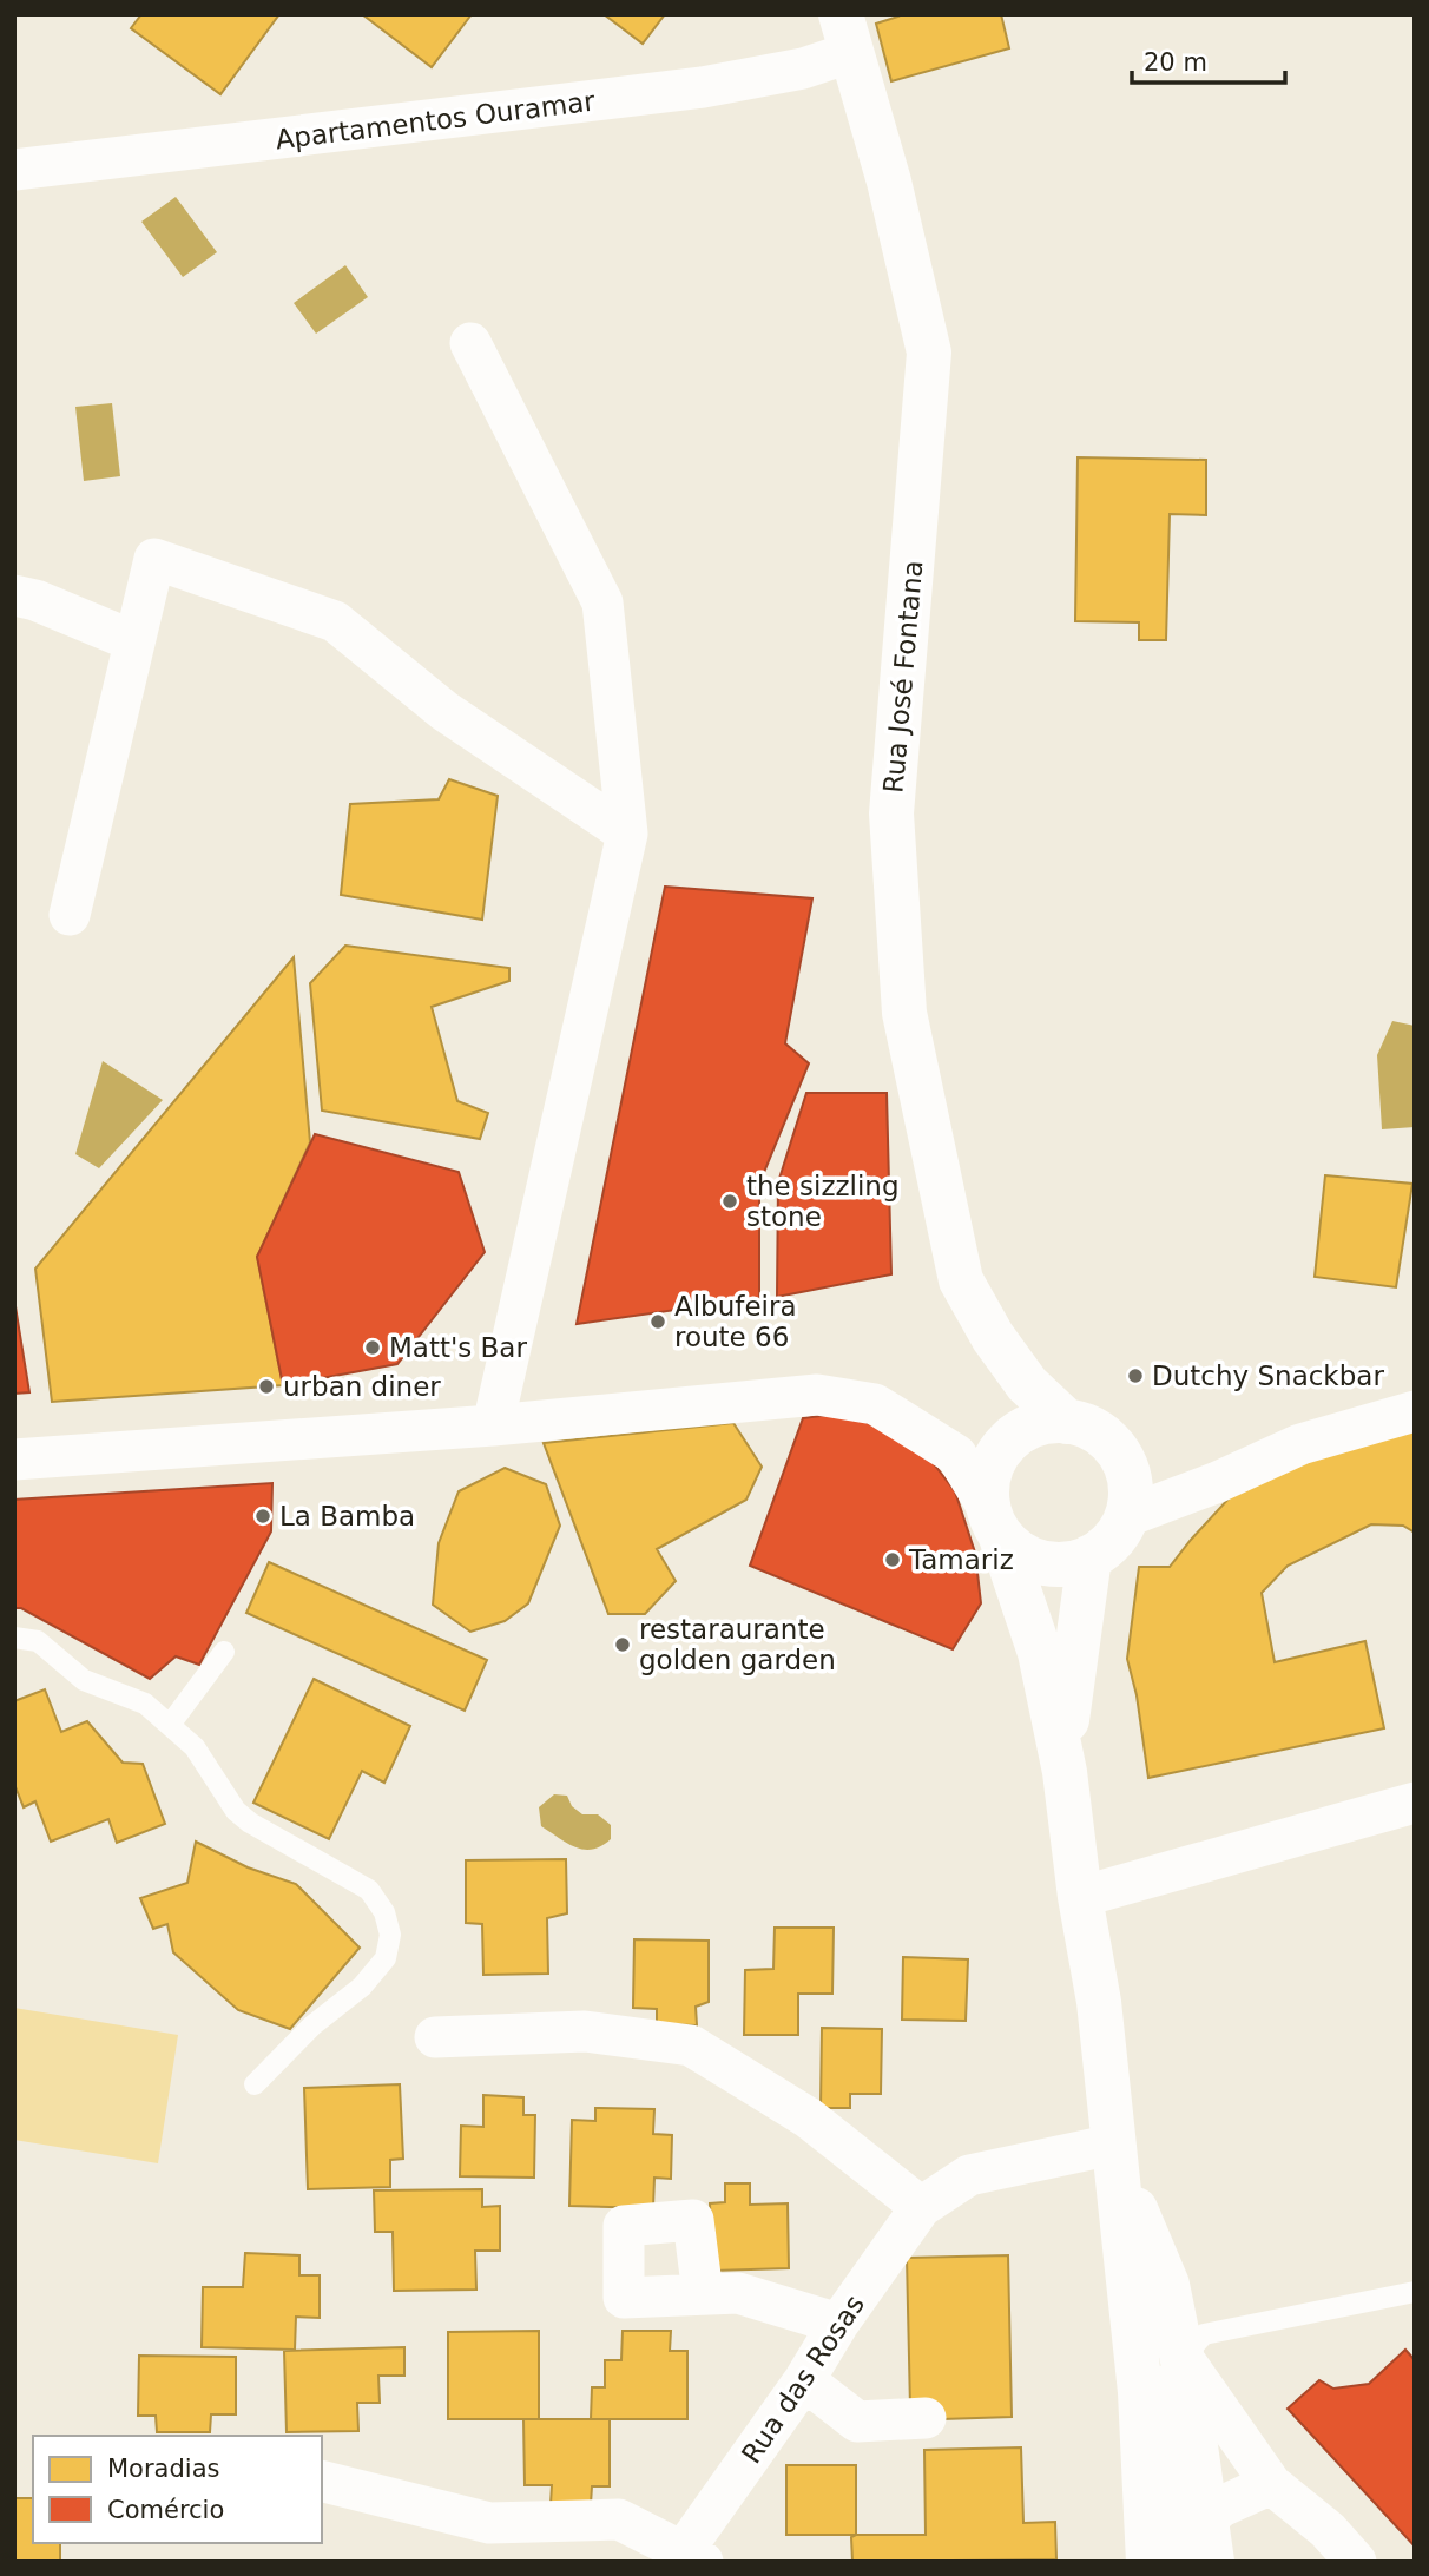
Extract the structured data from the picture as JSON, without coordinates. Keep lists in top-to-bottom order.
{
  "streets": {
    "street": ["Apartamentos Ouramar", "Rua José Fontana", "Rua das Rosas"]
  },
  "crossings": [
    ["Apartamentos Ouramar", "Rua José Fontana"]
  ],
  "places": [
    "the sizzling stone",
    "Albufeira route 66",
    "Matt's Bar",
    "Dutchy Snackbar",
    "urban diner",
    "La Bamba",
    "Tamariz",
    "restaraurante golden garden"
  ],
  "legend": ["Moradias", "Comércio"],
  "scale_bar": "20 m"
}
